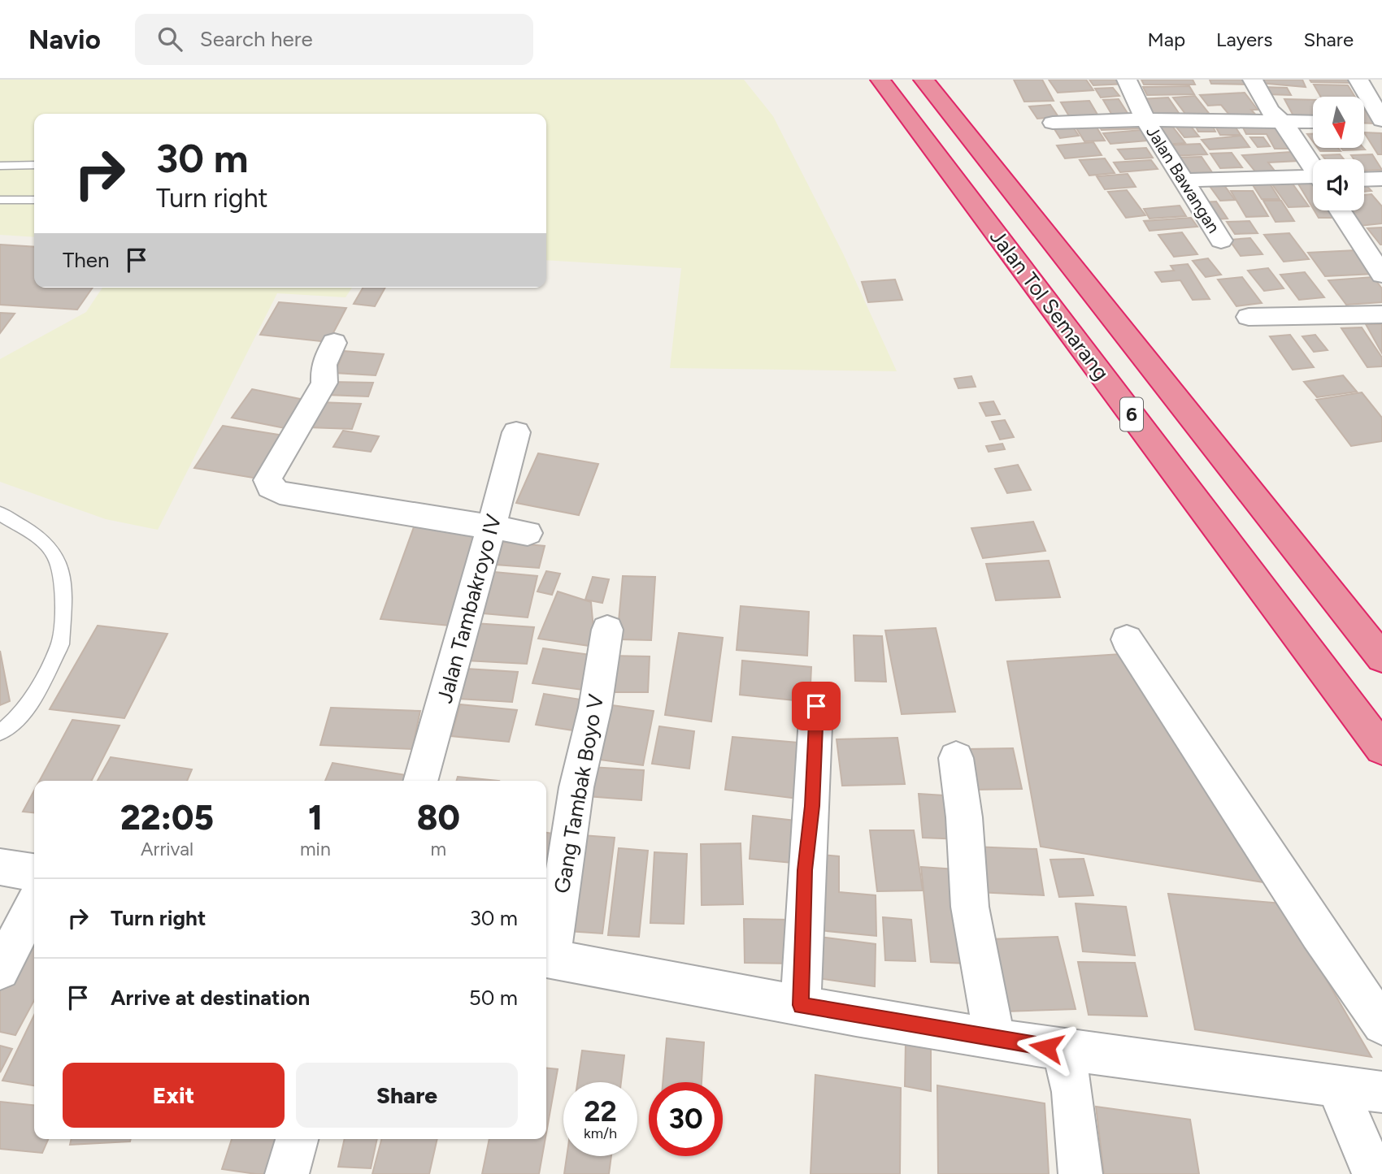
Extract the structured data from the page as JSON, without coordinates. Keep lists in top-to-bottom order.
{
  "streets": {
    "highway": ["Jalan Tol Semarang", "6"],
    "street": ["Jalan Bawangan", "Jalan Tambakroyo IV", "Gang Tambak Boyo V"]
  },
  "north": "bottom",
  "page": {
    "header": "Navio",
    "search": "Search here",
    "nav": ["Map", "Layers", "Share"],
    "turn": ["30 m", "Turn right"],
    "then": "Then",
    "eta": [
      "22:05",
      "Arrival",
      "1",
      "min",
      "80",
      "m"
    ],
    "list": [
      {
        "name": "Turn right",
        "value": "30 m"
      },
      {
        "name": "Arrive at destination",
        "value": "50 m"
      }
    ],
    "buttons": ["Exit", "Share"],
    "speed": "22 km/h",
    "limit": "30"
  }
}
